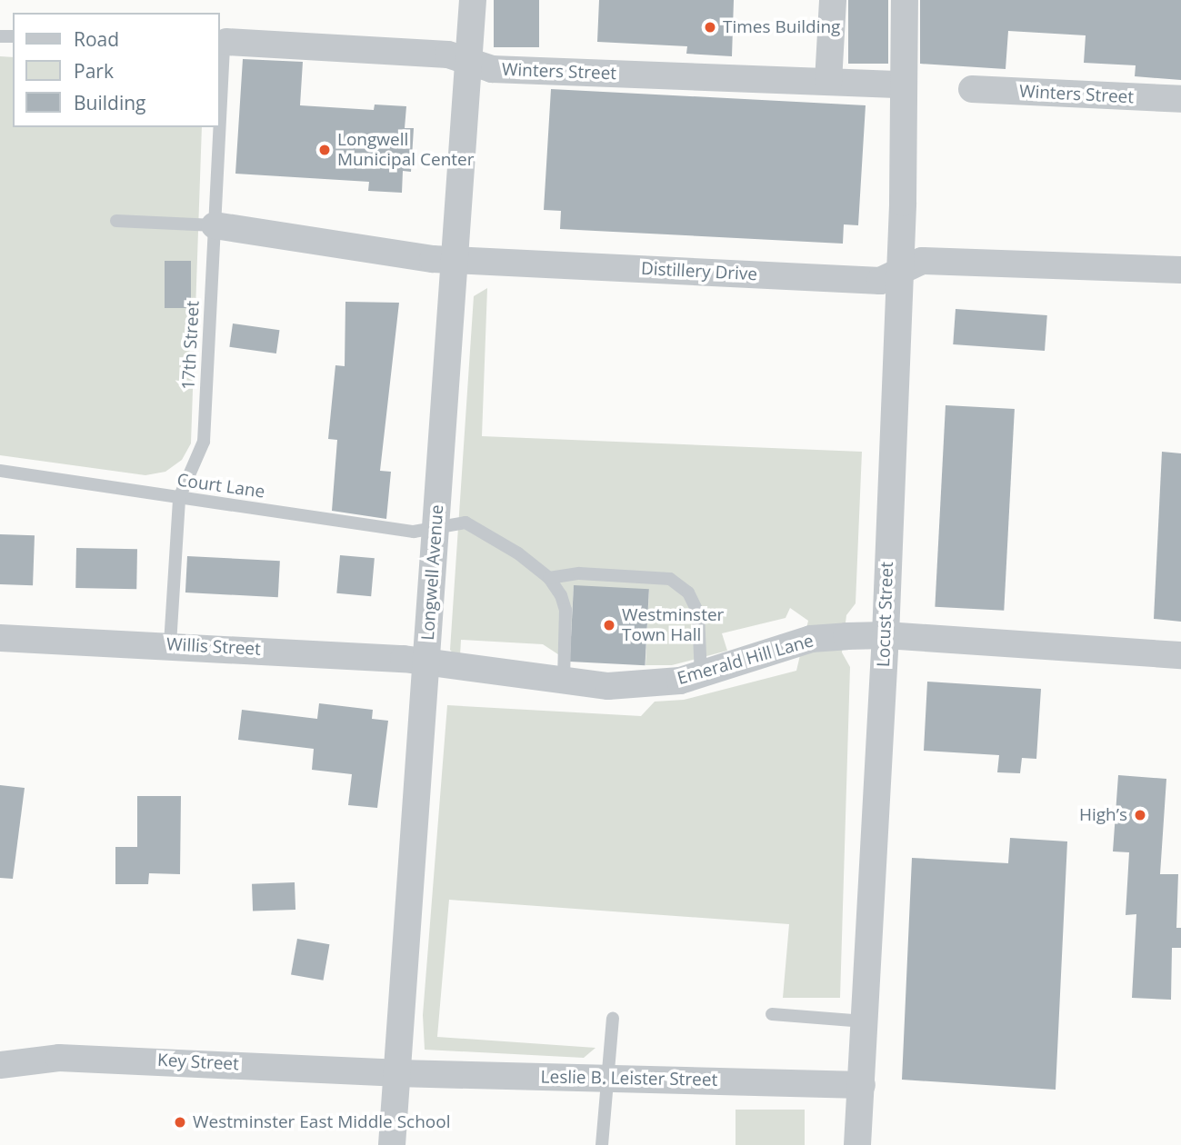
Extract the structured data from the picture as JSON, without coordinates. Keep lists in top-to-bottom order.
{
  "streets": {
    "street": [
      "Winters Street",
      "Distillery Drive",
      "Longwell Avenue",
      "Locust Street",
      "Willis Street",
      "Emerald Hill Lane",
      "Key Street",
      "Leslie B. Leister Street"
    ],
    "lane": ["17th Street", "Court Lane"]
  },
  "crossings": [
    ["Winters Street", "17th Street"],
    ["Winters Street", "Longwell Avenue"],
    ["Winters Street", "Locust Street"],
    ["Distillery Drive", "17th Street"],
    ["Distillery Drive", "Longwell Avenue"],
    ["Distillery Drive", "Locust Street"],
    ["17th Street", "Court Lane"],
    ["17th Street", "Willis Street"],
    ["Court Lane", "Longwell Avenue"],
    ["Longwell Avenue", "Willis Street"],
    ["Longwell Avenue", "Emerald Hill Lane"],
    ["Longwell Avenue", "Key Street"],
    ["Longwell Avenue", "Leslie B. Leister Street"],
    ["Locust Street", "Emerald Hill Lane"],
    ["Locust Street", "Leslie B. Leister Street"],
    ["Willis Street", "Emerald Hill Lane"],
    ["Key Street", "Leslie B. Leister Street"]
  ],
  "places": [
    "Times Building",
    "Longwell Municipal Center",
    "Westminster Town Hall",
    "High’s",
    "Westminster East Middle School"
  ],
  "legend": ["Road", "Park", "Building"]
}
